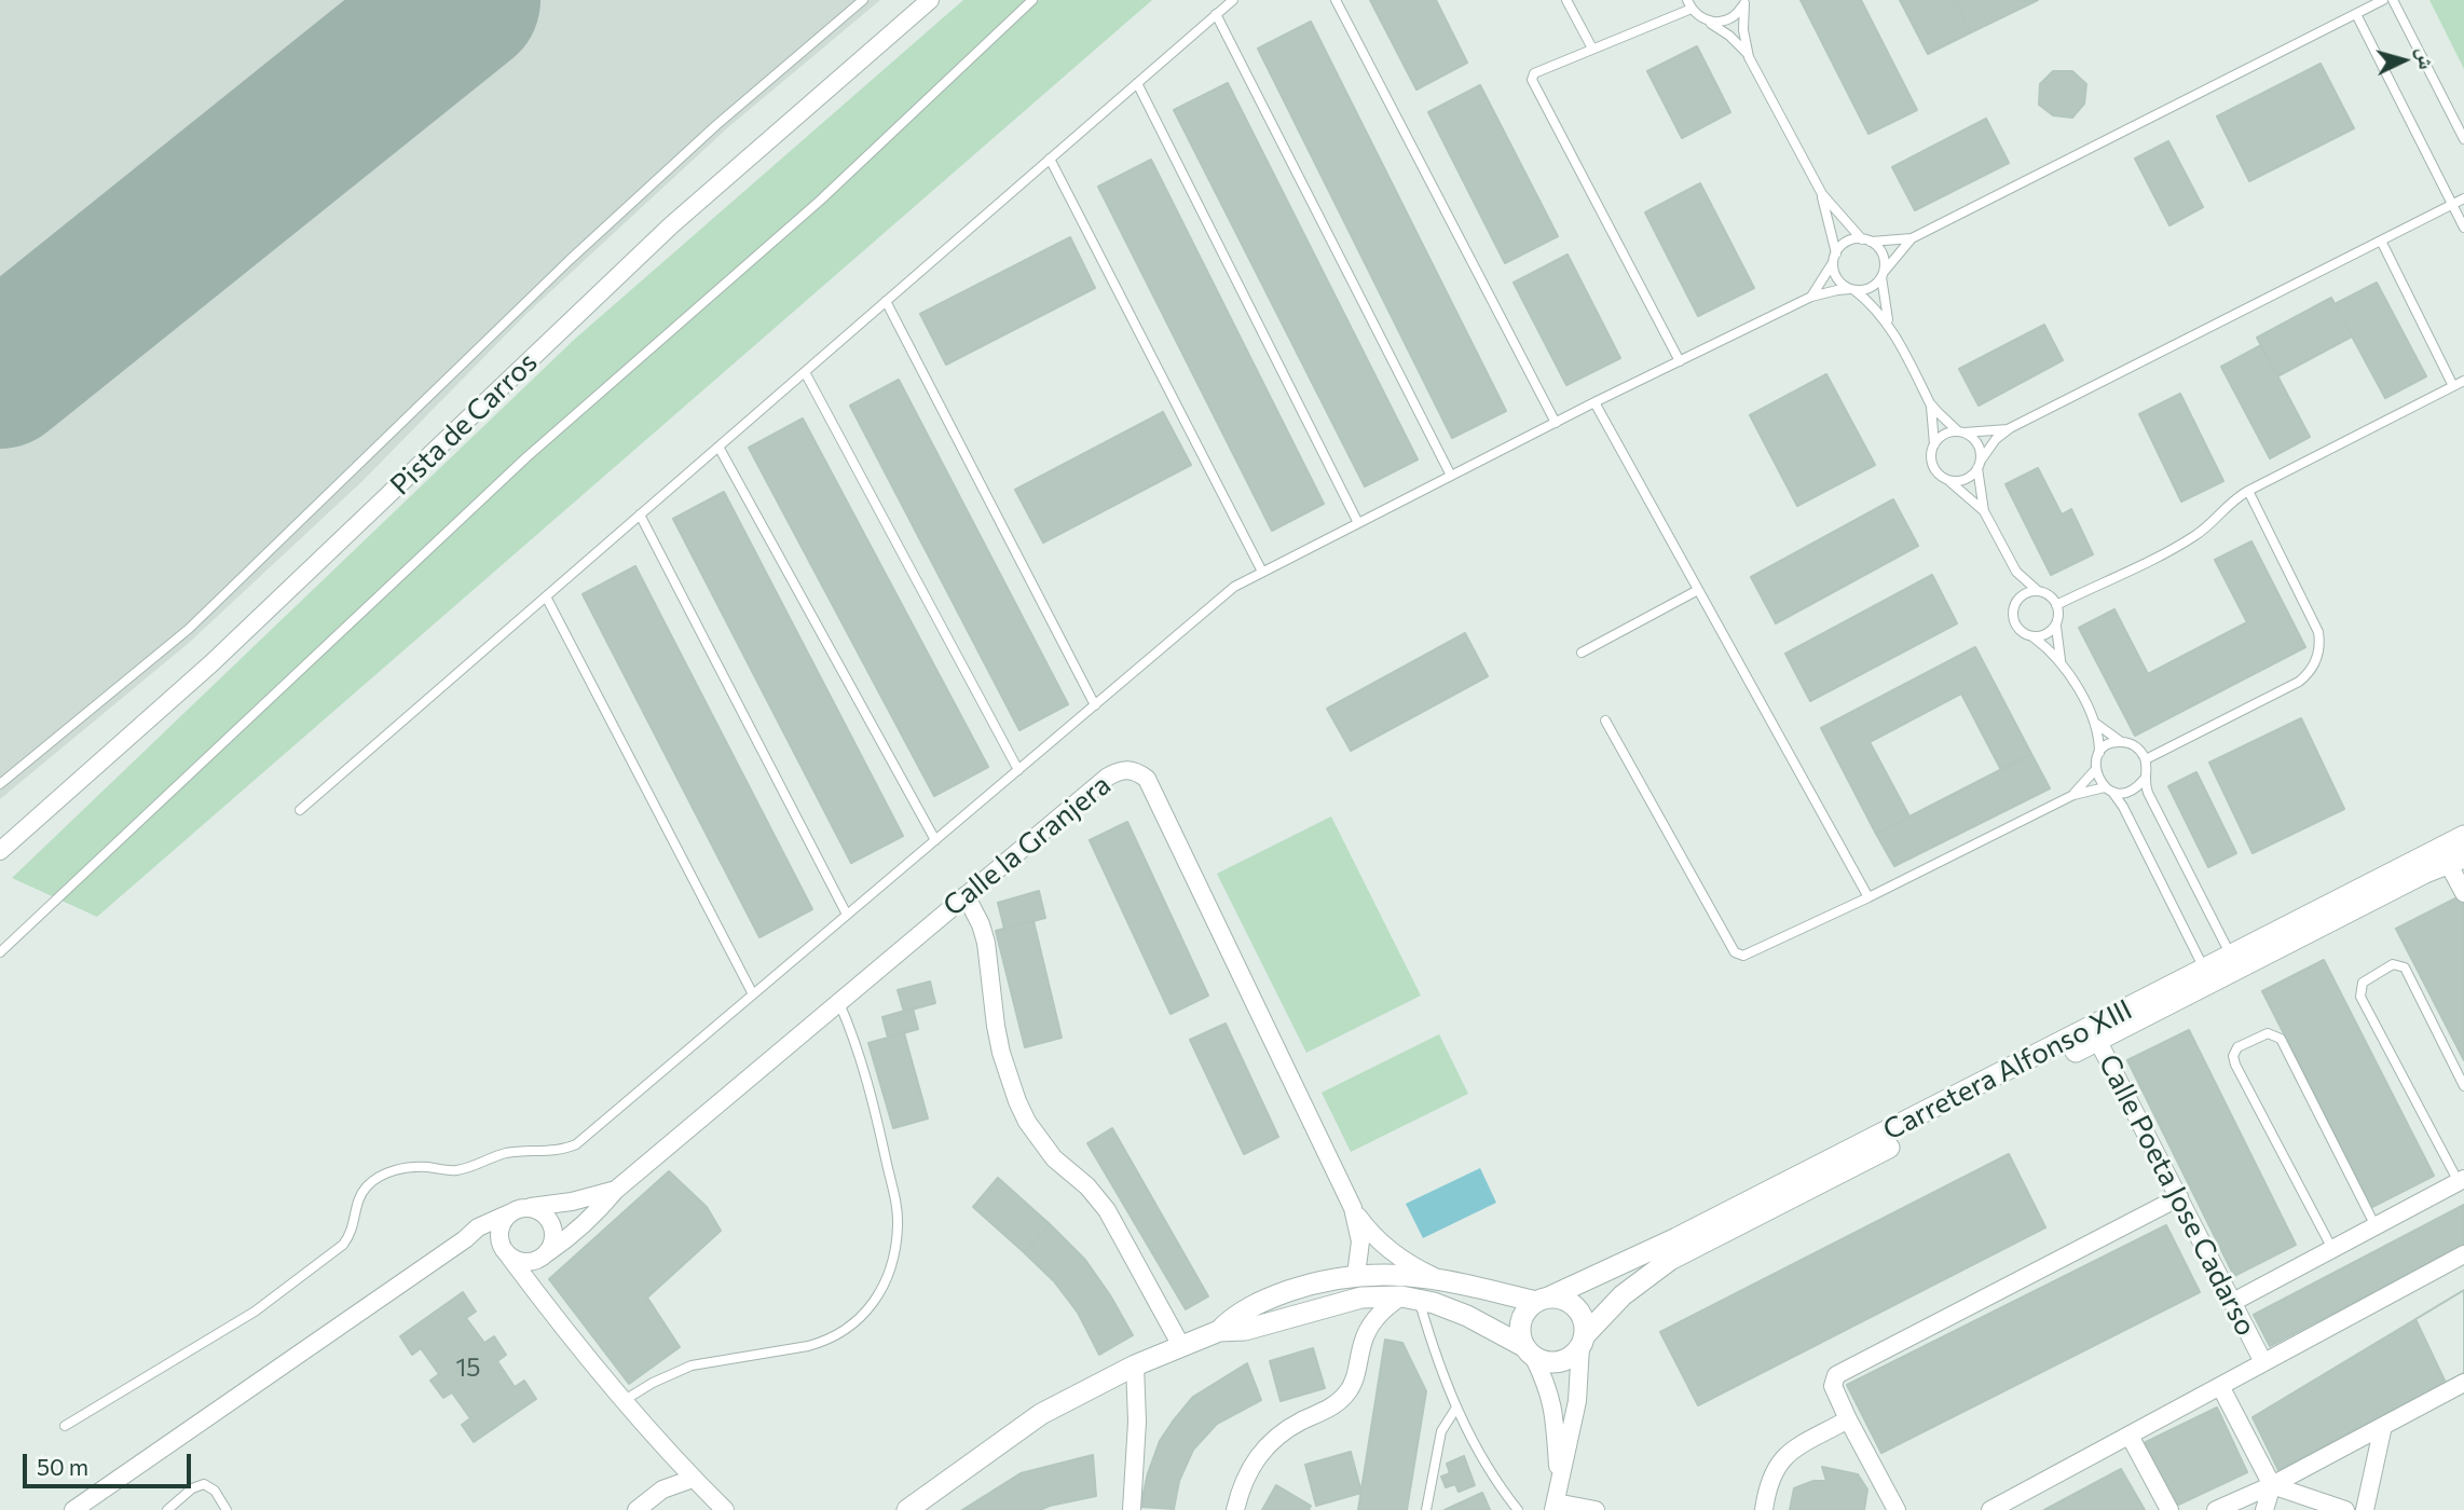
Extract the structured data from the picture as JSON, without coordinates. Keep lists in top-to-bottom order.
{
  "streets": {
    "street": [
      "Pista de Carros",
      "Calle la Granjera",
      "Carretera Alfonso XIII",
      "Calle Poeta Jose Cadarso"
    ]
  },
  "crossings": [
    ["Carretera Alfonso XIII", "Calle Poeta Jose Cadarso"]
  ],
  "house_numbers": ["15"],
  "scale_bar": "50 m",
  "north": "right"
}
